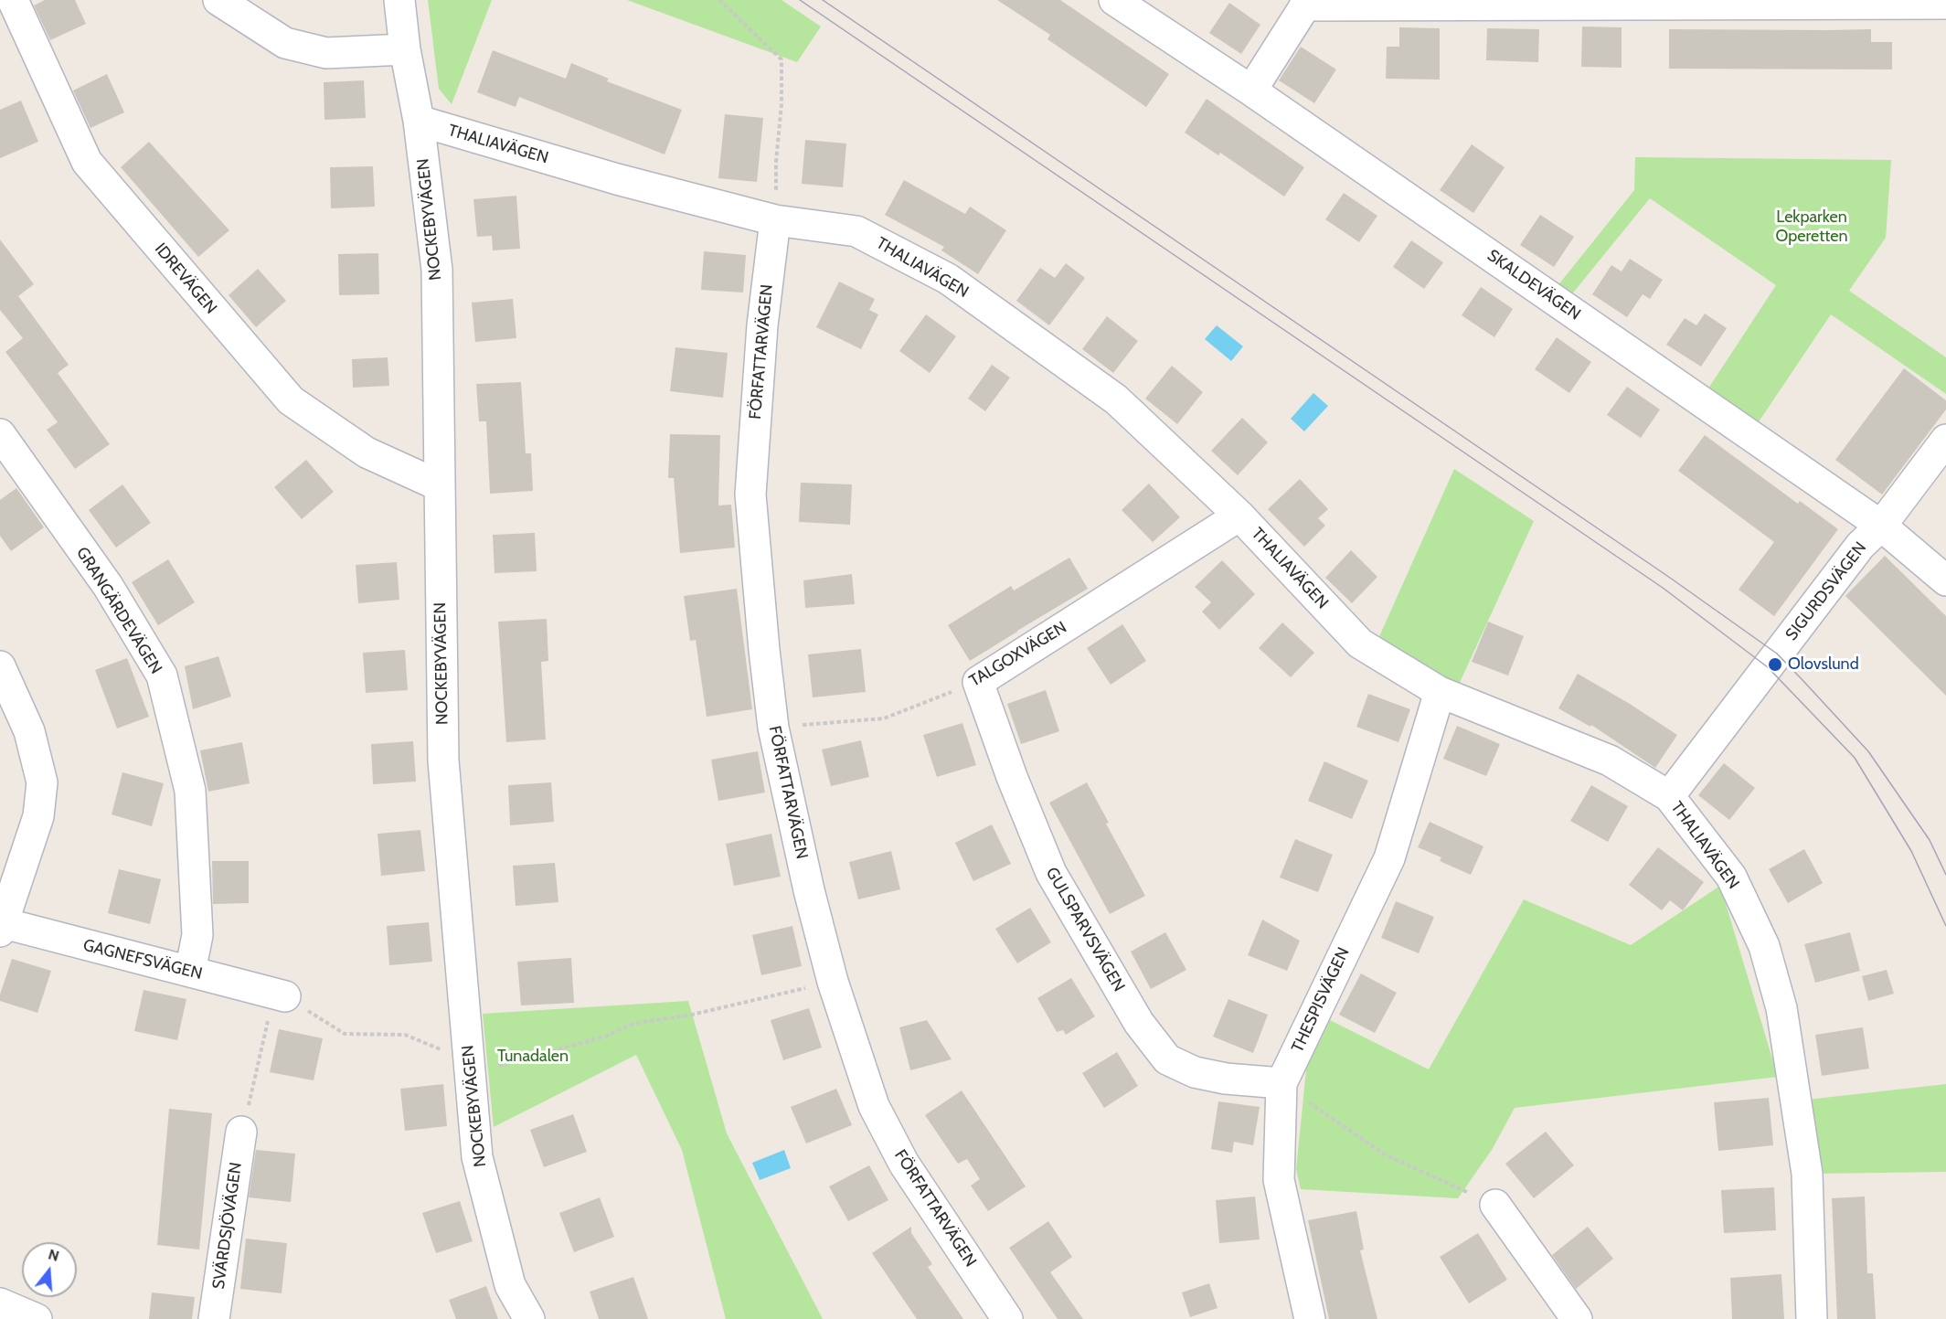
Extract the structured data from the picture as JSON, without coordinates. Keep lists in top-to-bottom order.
{
  "streets": {
    "street": [
      "THALIAVÄGEN",
      "NOCKEBYVÄGEN",
      "IDREVÄGEN",
      "SKALDEVÄGEN",
      "FÖRFATTARVÄGEN",
      "SIGURDSVÄGEN",
      "GRANGÄRDEVÄGEN",
      "TALGOXVÄGEN",
      "GULSPARVSVÄGEN",
      "GAGNEFSVÄGEN",
      "THESPISVÄGEN",
      "SVÄRDSJÖVÄGEN"
    ]
  },
  "crossings": [
    ["THALIAVÄGEN", "NOCKEBYVÄGEN"],
    ["THALIAVÄGEN", "FÖRFATTARVÄGEN"],
    ["THALIAVÄGEN", "SIGURDSVÄGEN"],
    ["THALIAVÄGEN", "TALGOXVÄGEN"],
    ["THALIAVÄGEN", "THESPISVÄGEN"],
    ["NOCKEBYVÄGEN", "IDREVÄGEN"],
    ["SKALDEVÄGEN", "SIGURDSVÄGEN"],
    ["FÖRFATTARVÄGEN", "TALGOXVÄGEN"],
    ["GRANGÄRDEVÄGEN", "GAGNEFSVÄGEN"],
    ["TALGOXVÄGEN", "GULSPARVSVÄGEN"],
    ["GULSPARVSVÄGEN", "THESPISVÄGEN"]
  ],
  "parks": ["Lekparken Operetten", "Tunadalen"],
  "places": ["Olovslund"],
  "north": "top"
}
